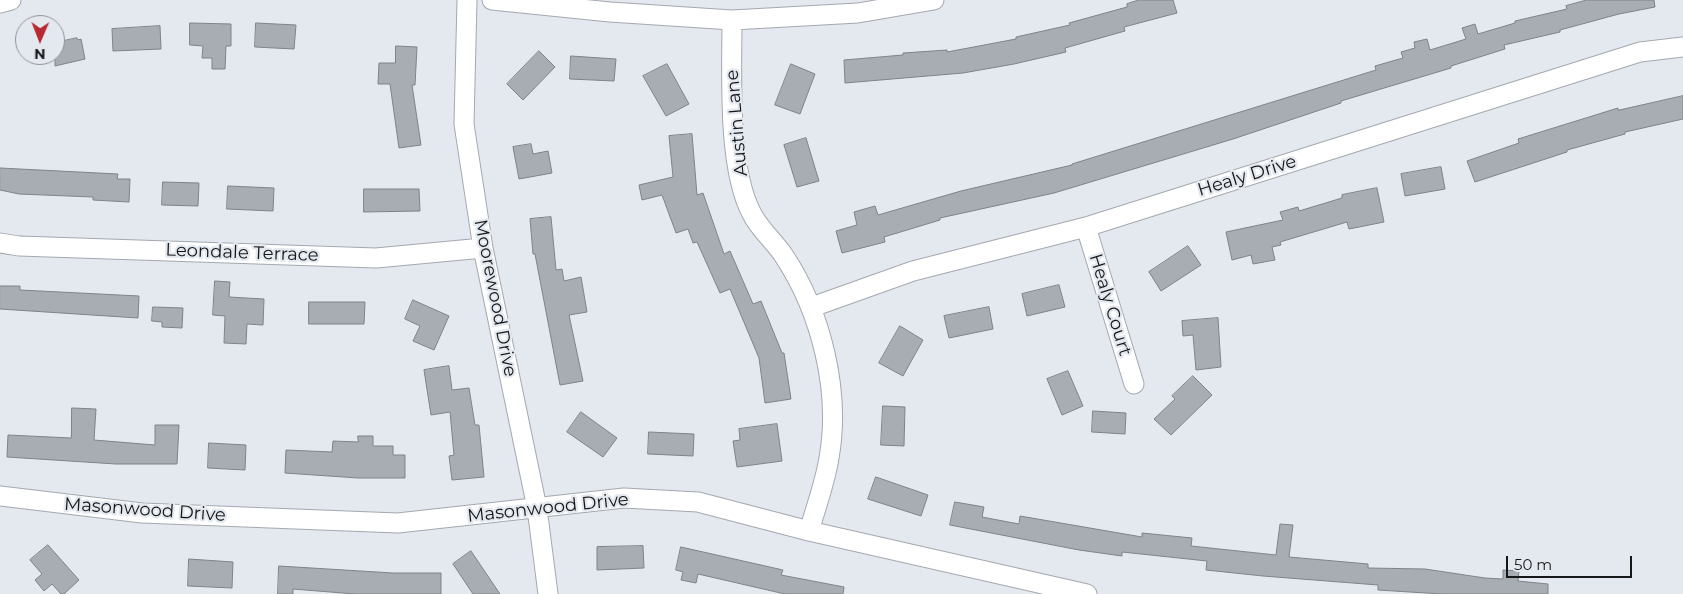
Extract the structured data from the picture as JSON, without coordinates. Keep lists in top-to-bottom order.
{
  "streets": {
    "street": [
      "Austin Lane",
      "Healy Drive",
      "Leondale Terrace",
      "Moorewood Drive",
      "Healy Court",
      "Masonwood Drive"
    ]
  },
  "crossings": [
    ["Austin Lane", "Healy Drive"],
    ["Austin Lane", "Masonwood Drive"],
    ["Healy Drive", "Healy Court"],
    ["Leondale Terrace", "Moorewood Drive"],
    ["Moorewood Drive", "Masonwood Drive"]
  ],
  "scale_bar": "50 m",
  "north": "bottom"
}
